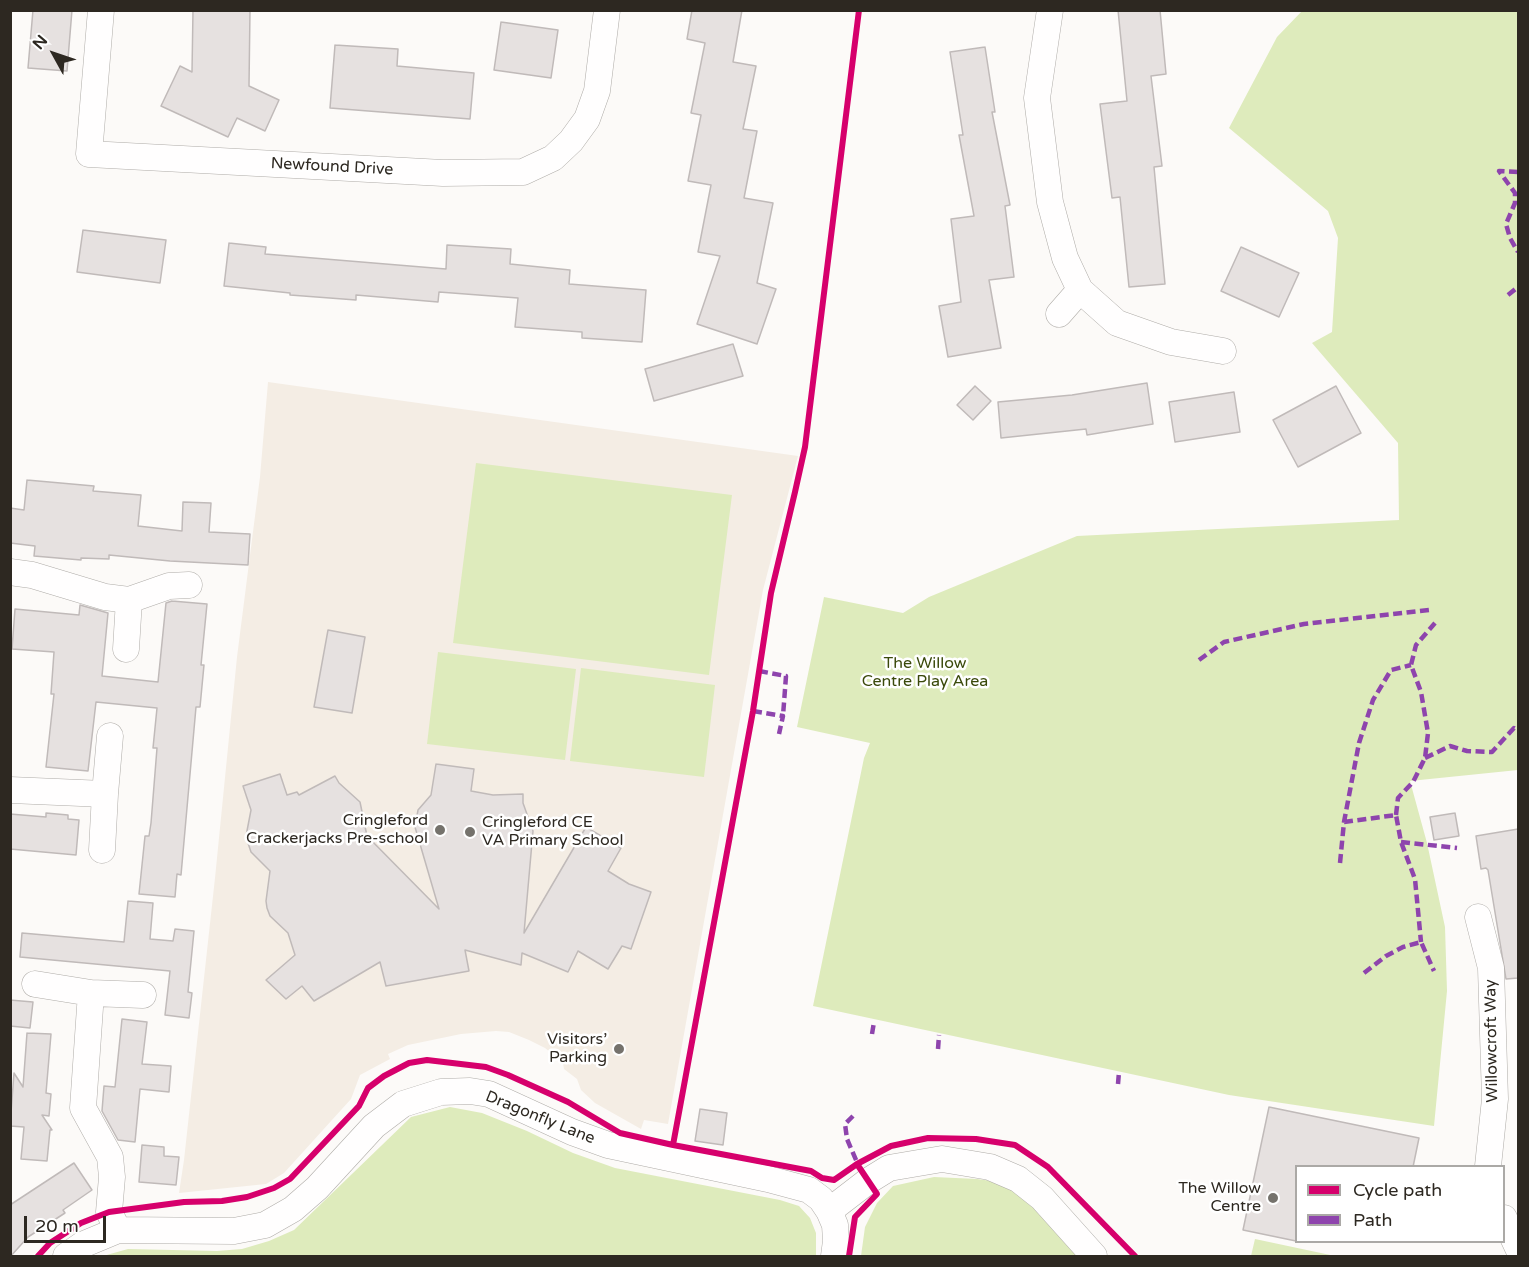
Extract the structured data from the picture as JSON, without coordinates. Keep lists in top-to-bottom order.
{
  "streets": {
    "street": ["Newfound Drive", "Willowcroft Way", "Dragonfly Lane"]
  },
  "parks": ["The Willow Centre Play Area"],
  "places": [
    "Cringleford Crackerjacks Pre-school",
    "Cringleford CE VA Primary School",
    "Visitors’ Parking",
    "The Willow Centre"
  ],
  "legend": ["Cycle path", "Path"],
  "scale_bar": "20 m",
  "north": "top left"
}
